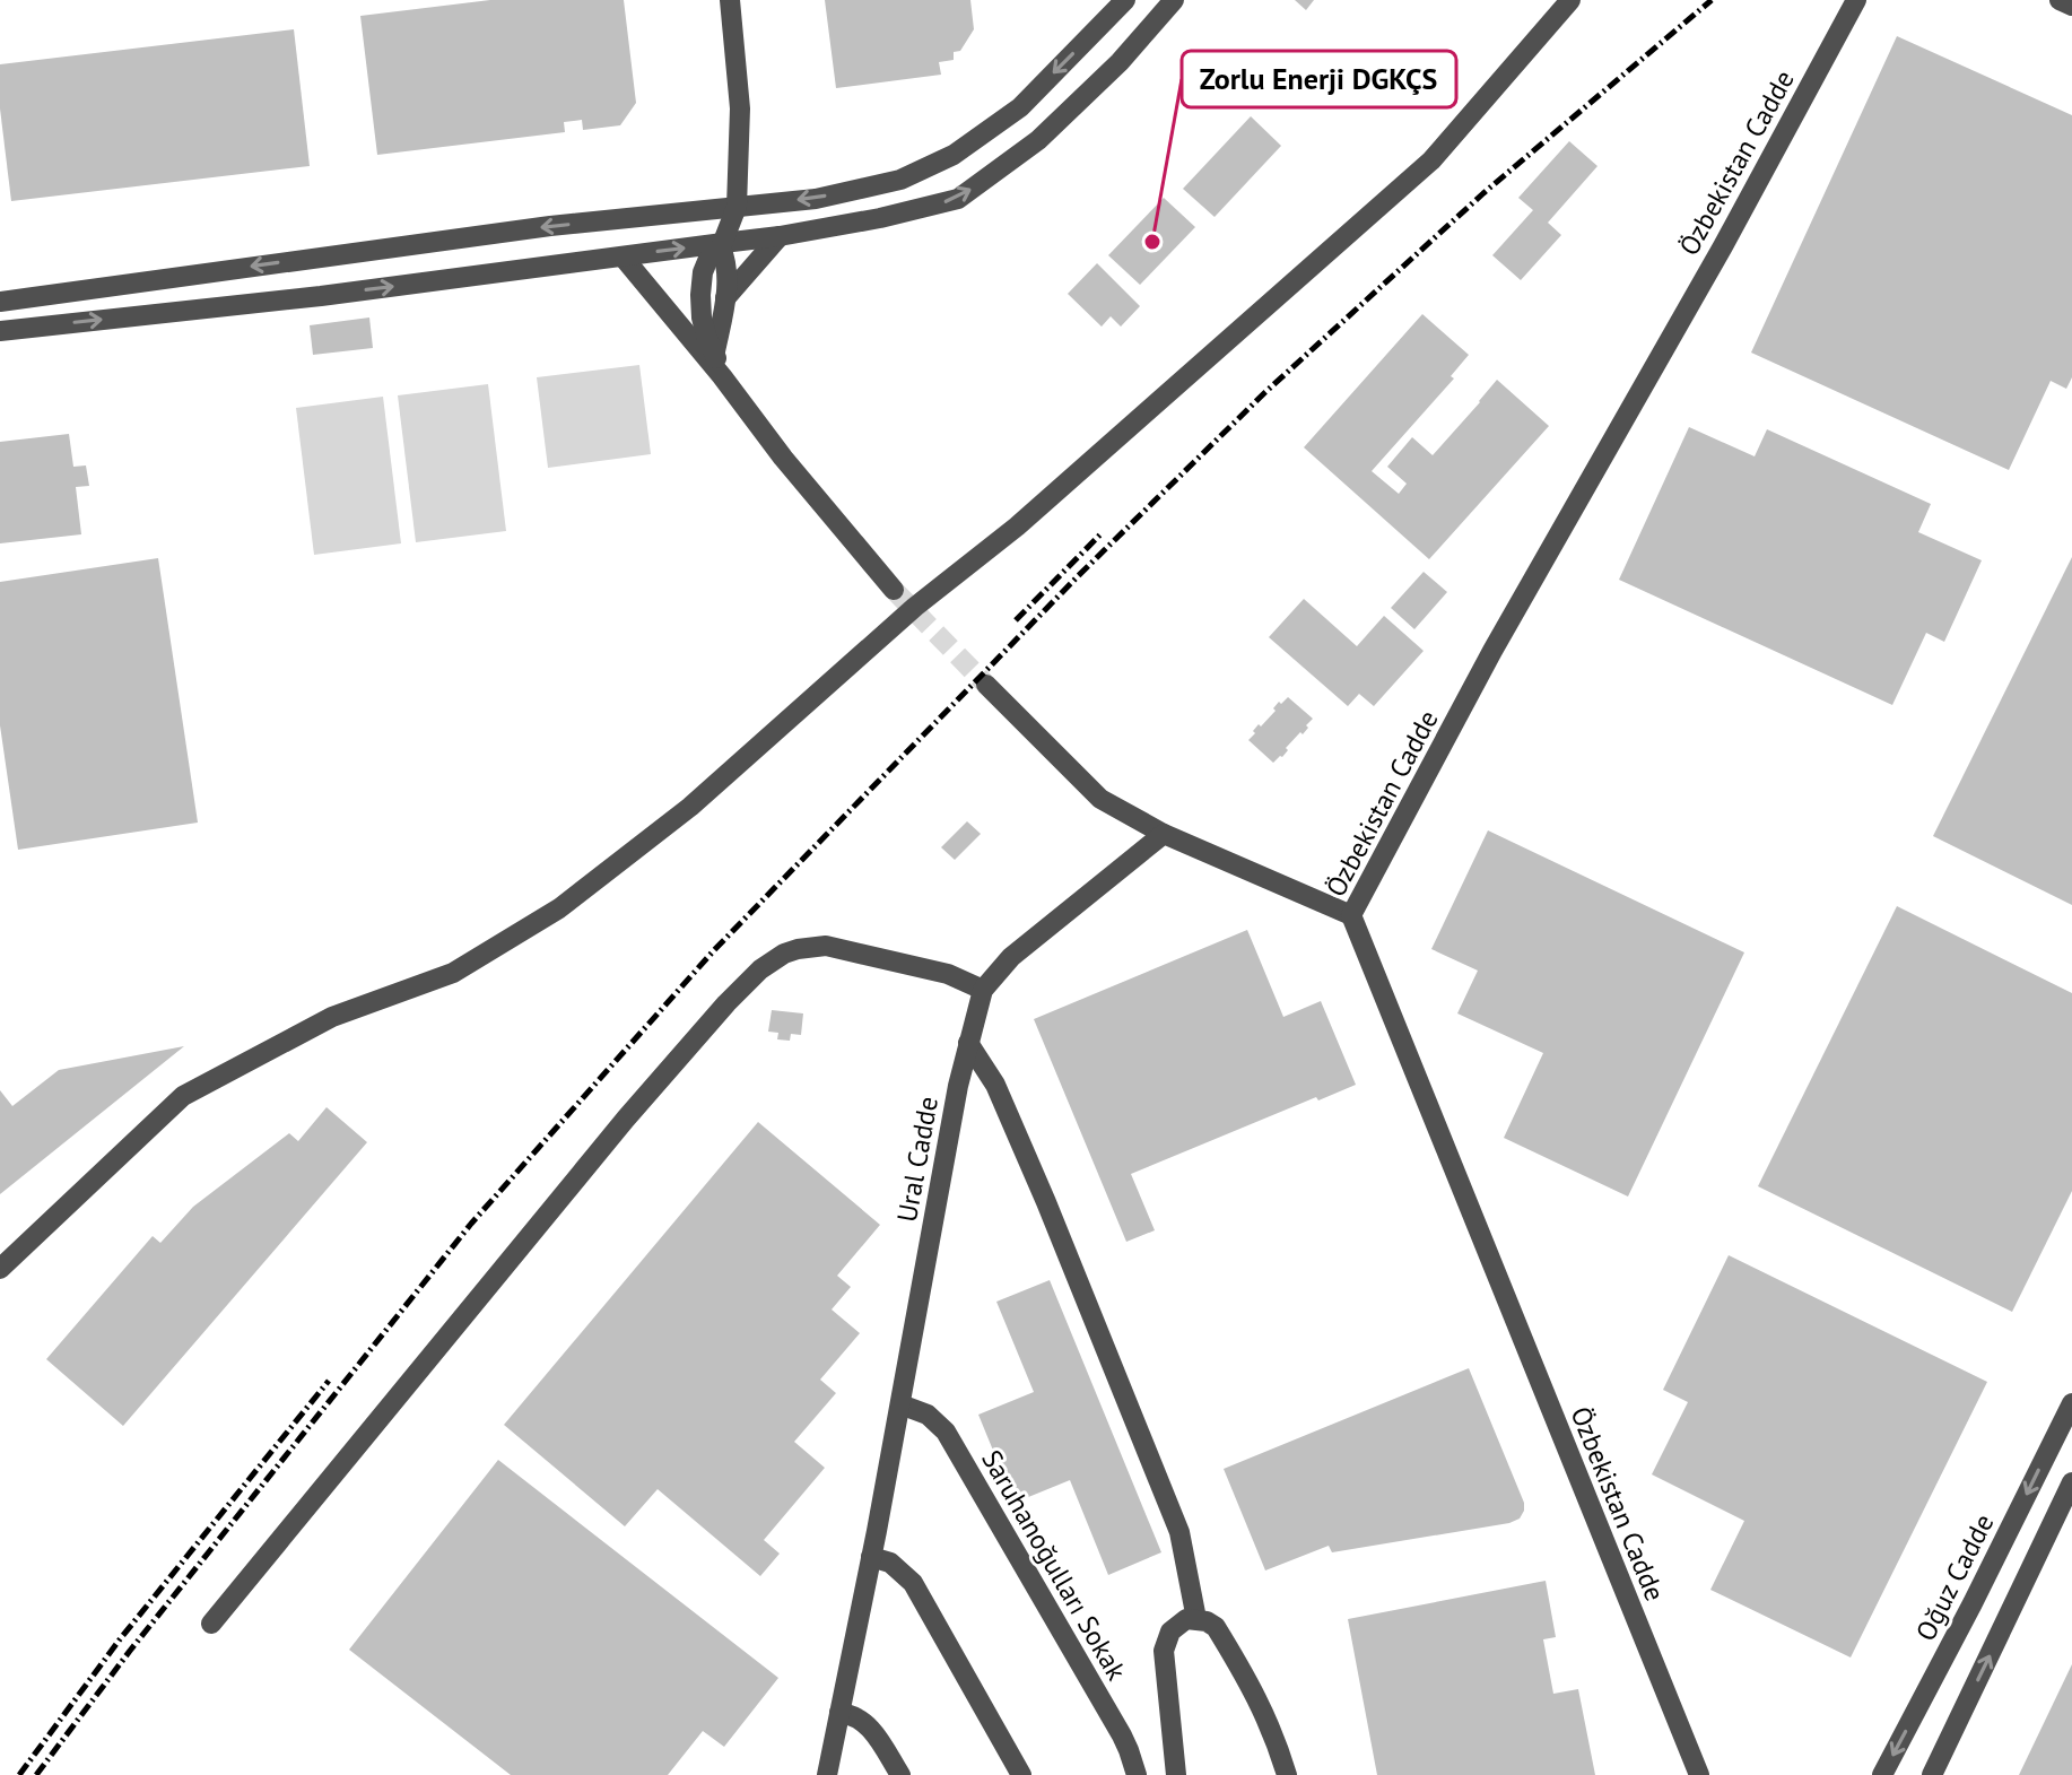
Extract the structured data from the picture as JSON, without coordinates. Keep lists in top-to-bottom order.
{
  "streets": {
    "street": [
      "Özbekistan Cadde",
      "Ural Cadde",
      "Saruhanoğulları Sokak",
      "Oğuz Cadde"
    ]
  },
  "crossings": [
    ["Ural Cadde", "Saruhanoğulları Sokak"]
  ],
  "places": ["Zorlu Enerji DGKÇS"]
}
